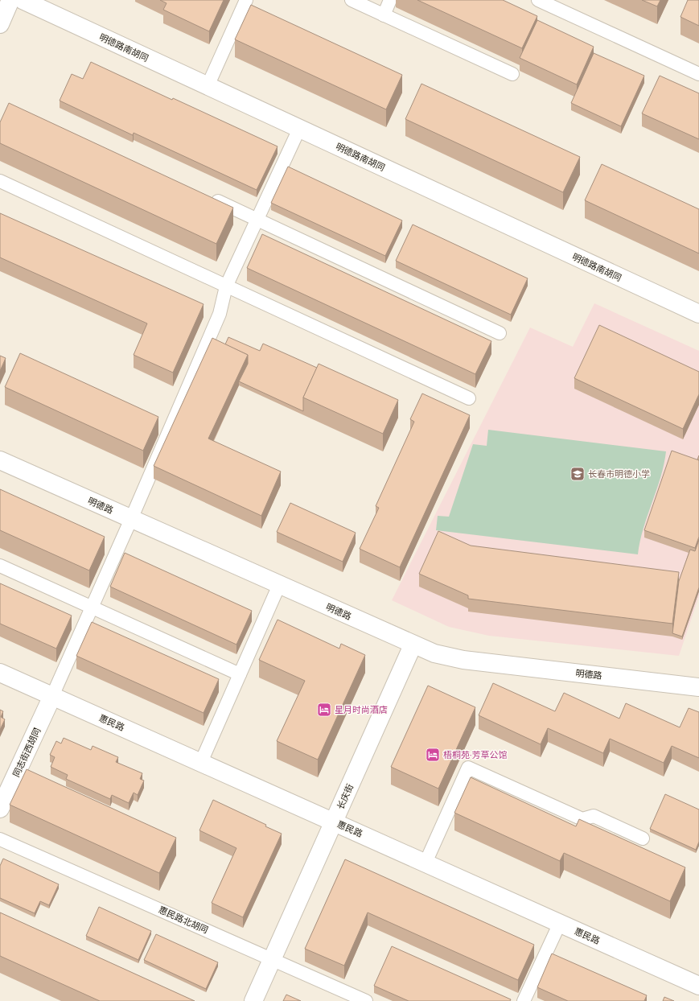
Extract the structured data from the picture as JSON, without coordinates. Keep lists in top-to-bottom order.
{
  "streets": {
    "street": [
      "明德路南胡同",
      "明德路",
      "惠民路",
      "同志街西胡同",
      "长庆街"
    ],
    "lane": ["惠民路北胡同"]
  },
  "crossings": [
    ["明德路", "长庆街"],
    ["惠民路", "同志街西胡同"],
    ["惠民路", "长庆街"],
    ["长庆街", "惠民路北胡同"]
  ],
  "places": {
    "school or university": ["长春市明德小学"],
    "hotel": ["星月时尚酒店", "梧桐苑·芳草公馆"]
  }
}
